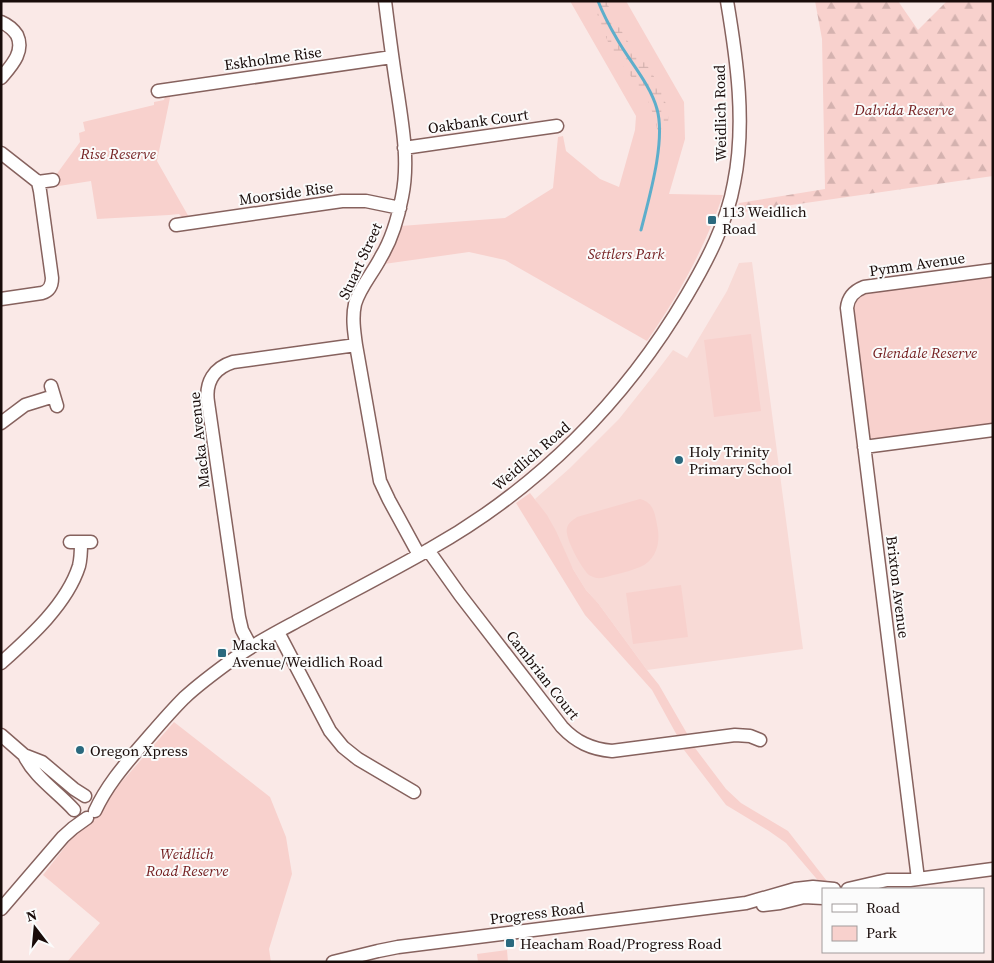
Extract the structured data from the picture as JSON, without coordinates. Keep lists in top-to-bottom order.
{
  "streets": {
    "street": [
      "Eskholme Rise",
      "Weidlich Road",
      "Oakbank Court",
      "Moorside Rise",
      "Stuart Street",
      "Pymm Avenue",
      "Macka Avenue",
      "Brixton Avenue",
      "Cambrian Court",
      "Progress Road"
    ]
  },
  "crossings": [
    ["Eskholme Rise", "Stuart Street"],
    ["Weidlich Road", "Stuart Street"],
    ["Weidlich Road", "Macka Avenue"],
    ["Weidlich Road", "Cambrian Court"],
    ["Oakbank Court", "Stuart Street"],
    ["Moorside Rise", "Stuart Street"],
    ["Stuart Street", "Macka Avenue"],
    ["Stuart Street", "Cambrian Court"],
    ["Pymm Avenue", "Brixton Avenue"]
  ],
  "parks": [
    "Dalvida Reserve",
    "Rise Reserve",
    "Settlers Park",
    "Glendale Reserve",
    "Weidlich Road Reserve"
  ],
  "places": {
    "transit": ["113 Weidlich Road", "Macka Avenue/Weidlich Road", "Heacham Road/Progress Road"],
    "other": ["Holy Trinity Primary School", "Oregon Xpress"]
  },
  "legend": ["Road", "Park"],
  "north": "top"
}
